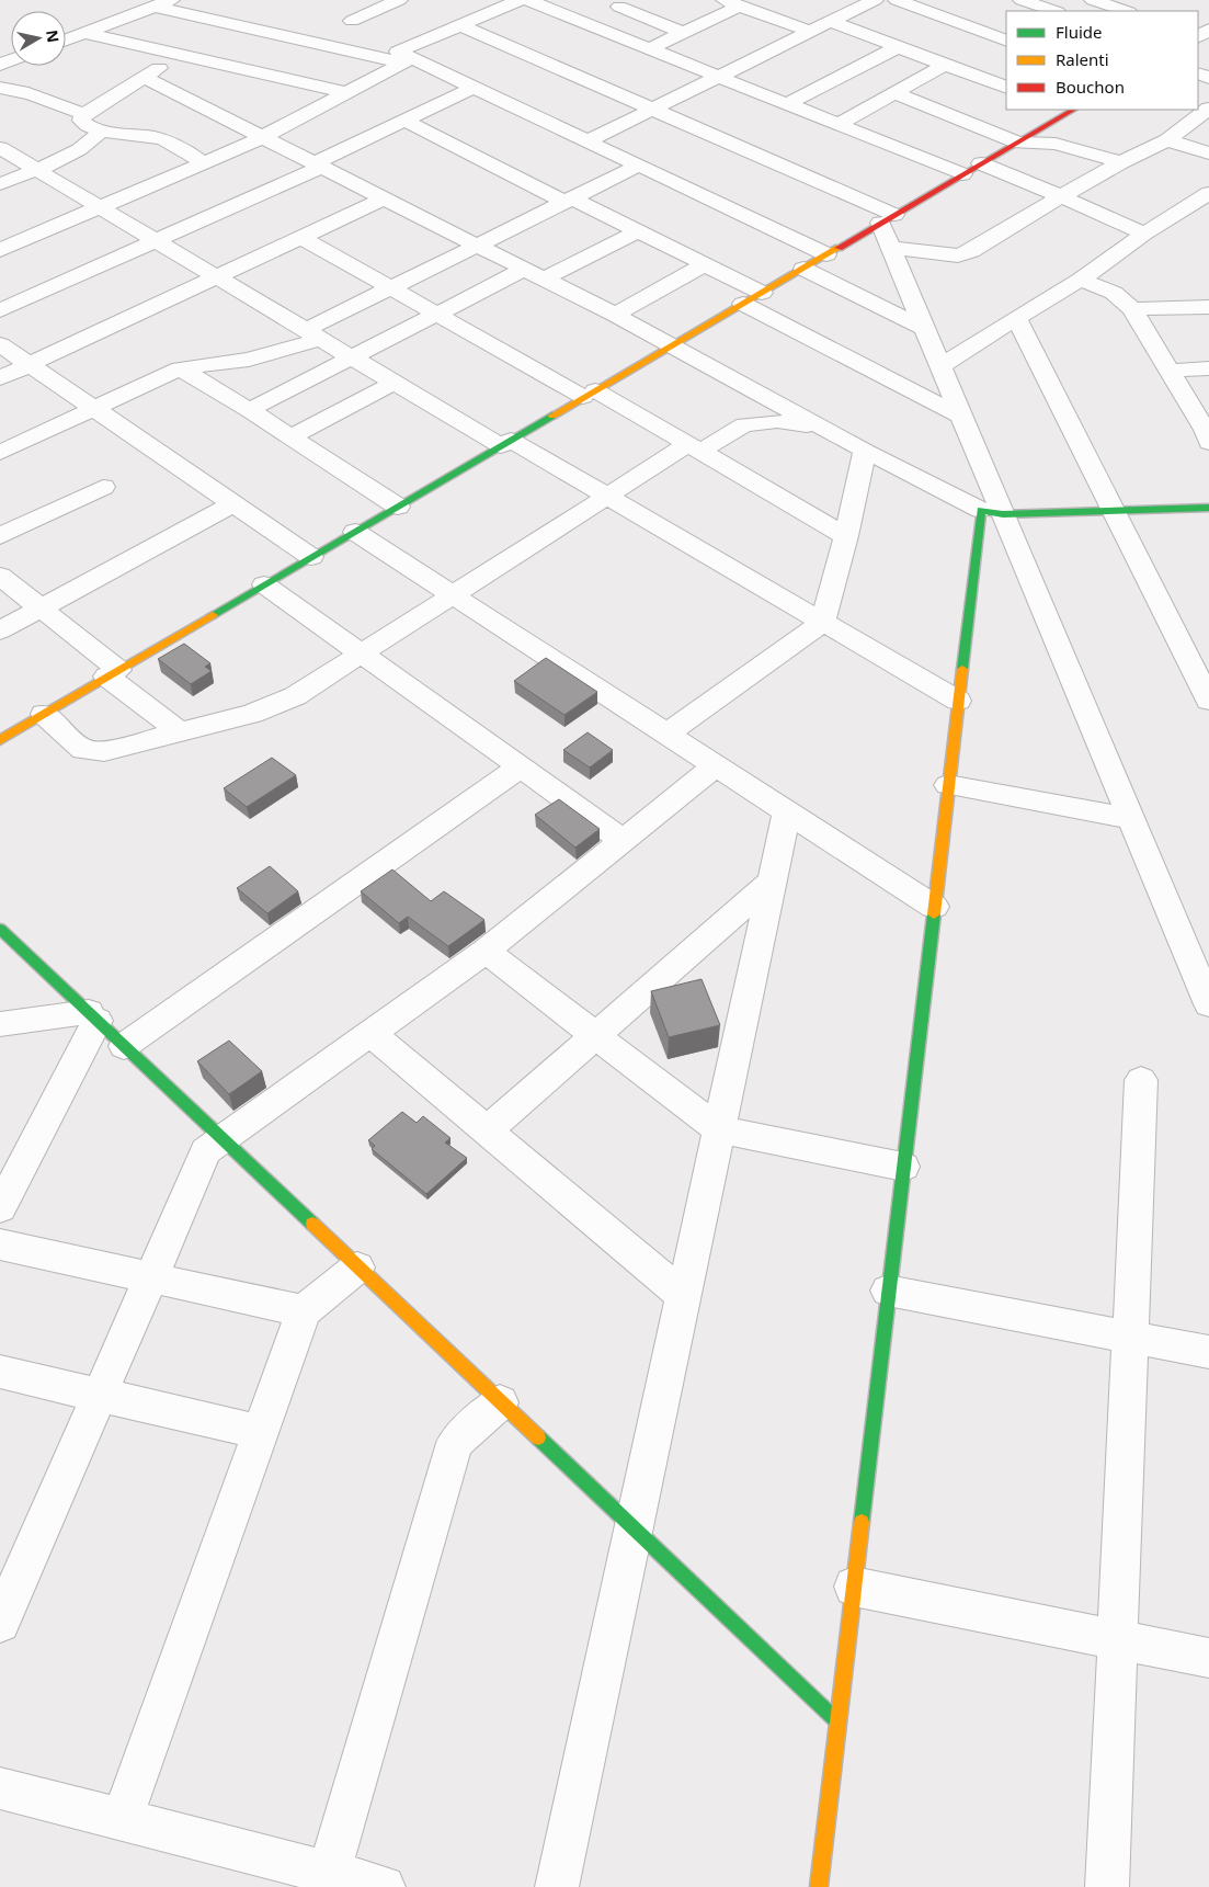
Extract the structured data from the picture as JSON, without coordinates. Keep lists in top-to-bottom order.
{
  "legend": ["Fluide", "Ralenti", "Bouchon"],
  "north": "right"
}
